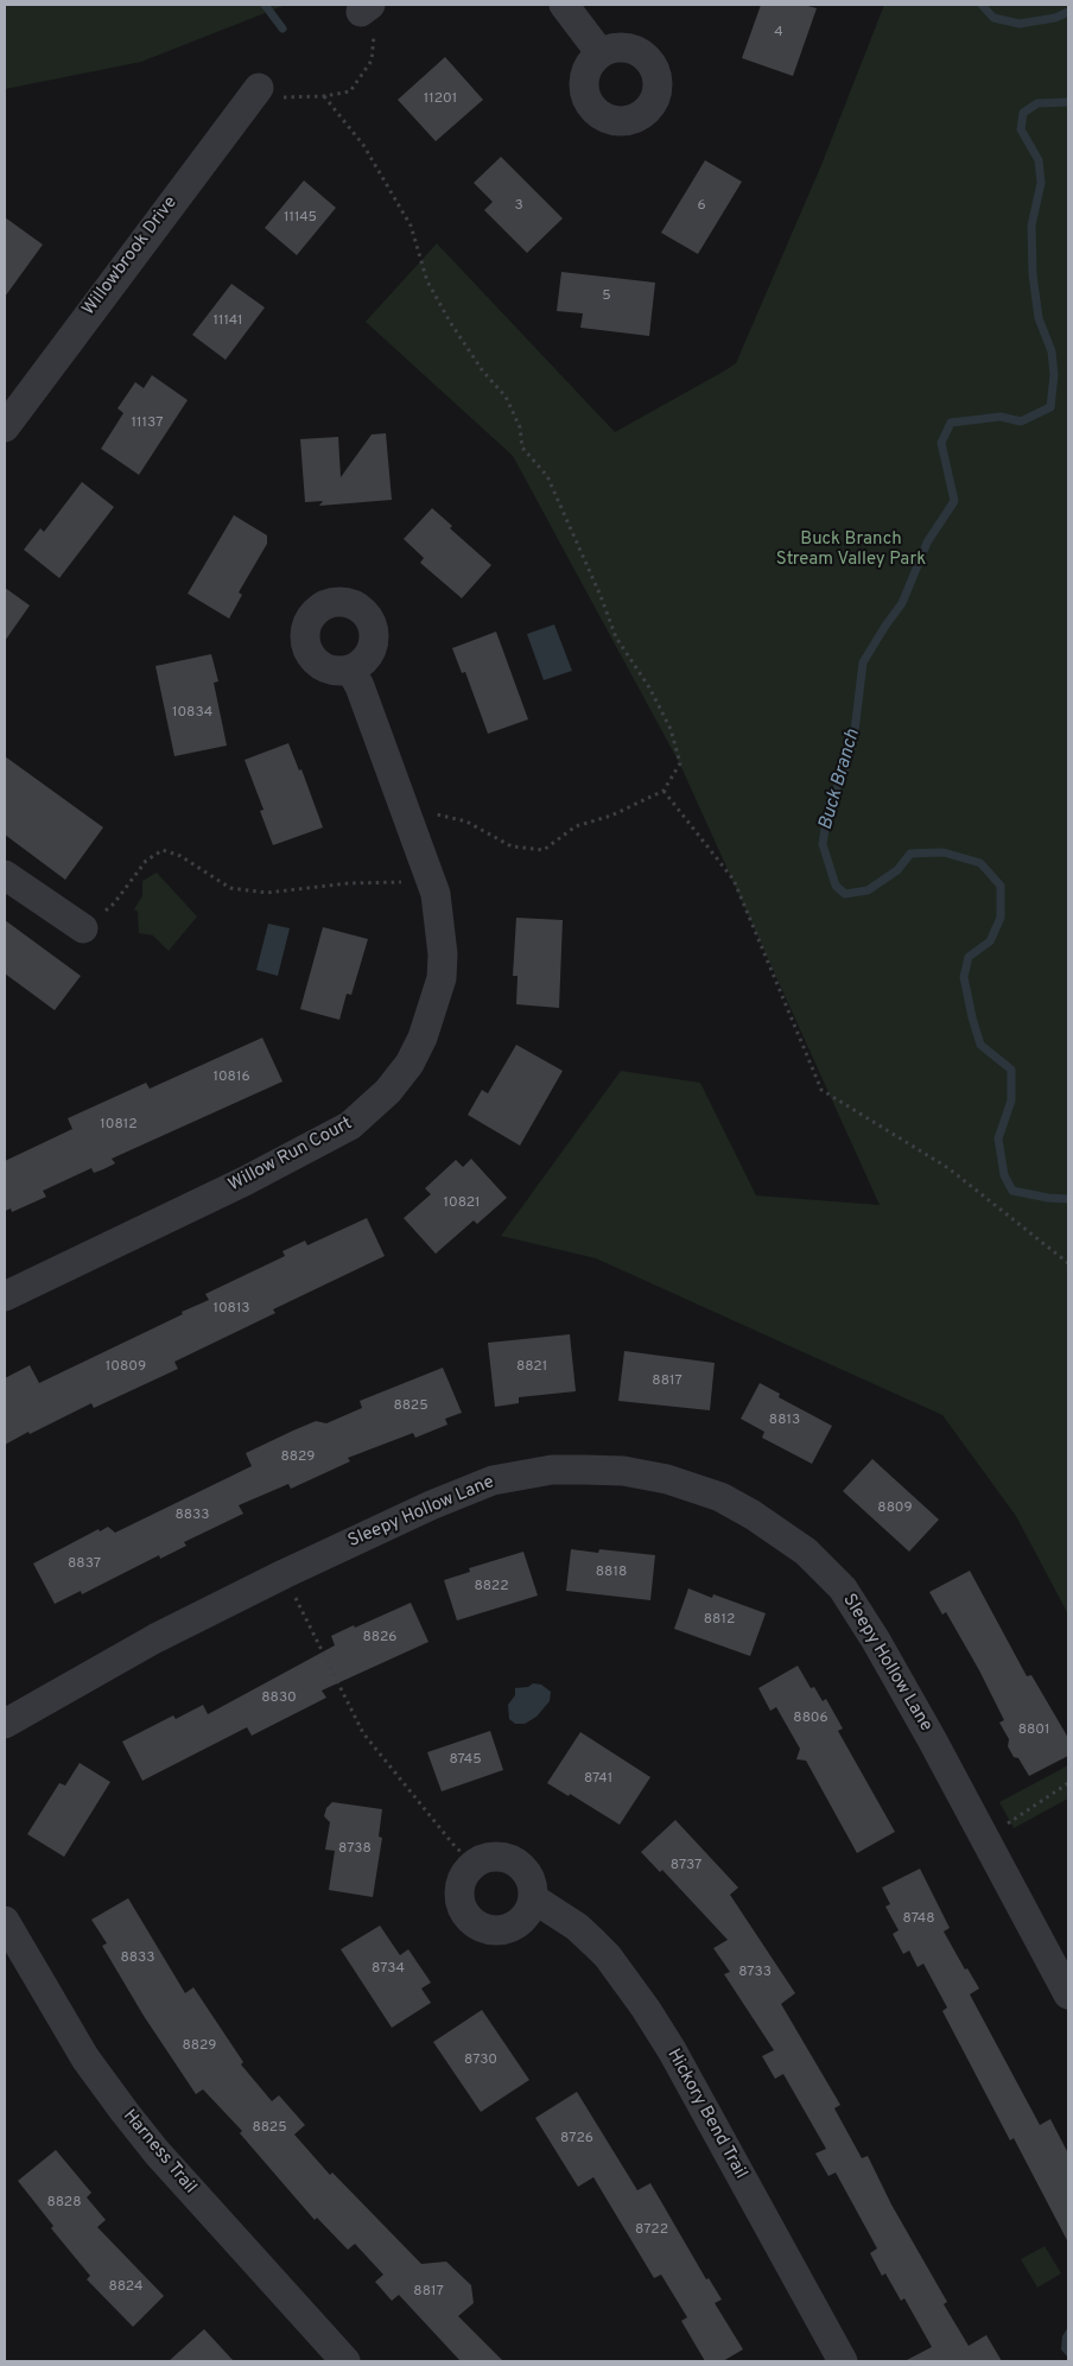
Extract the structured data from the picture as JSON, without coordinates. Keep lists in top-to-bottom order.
{
  "streets": {
    "street": [
      "Willowbrook Drive",
      "Willow Run Court",
      "Sleepy Hollow Lane",
      "Hickory Bend Trail",
      "Harness Trail"
    ]
  },
  "water": ["Buck Branch"],
  "parks": ["Buck Branch Stream Valley Park"],
  "house_numbers": [
    "4",
    "11201",
    "3",
    "6",
    "11145",
    "5",
    "11141",
    "11137",
    "10834",
    "10816",
    "10812",
    "10821",
    "10813",
    "10809",
    "8821",
    "8817",
    "8825",
    "8813",
    "8829",
    "8809",
    "8833",
    "8837",
    "8818",
    "8822",
    "8812",
    "8826",
    "8830",
    "8806",
    "8801",
    "8745",
    "8741",
    "8738",
    "8737",
    "8748",
    "8833",
    "8734",
    "8733",
    "8829",
    "8730",
    "8825",
    "8726",
    "8828",
    "8722",
    "8824",
    "8817"
  ]
}
